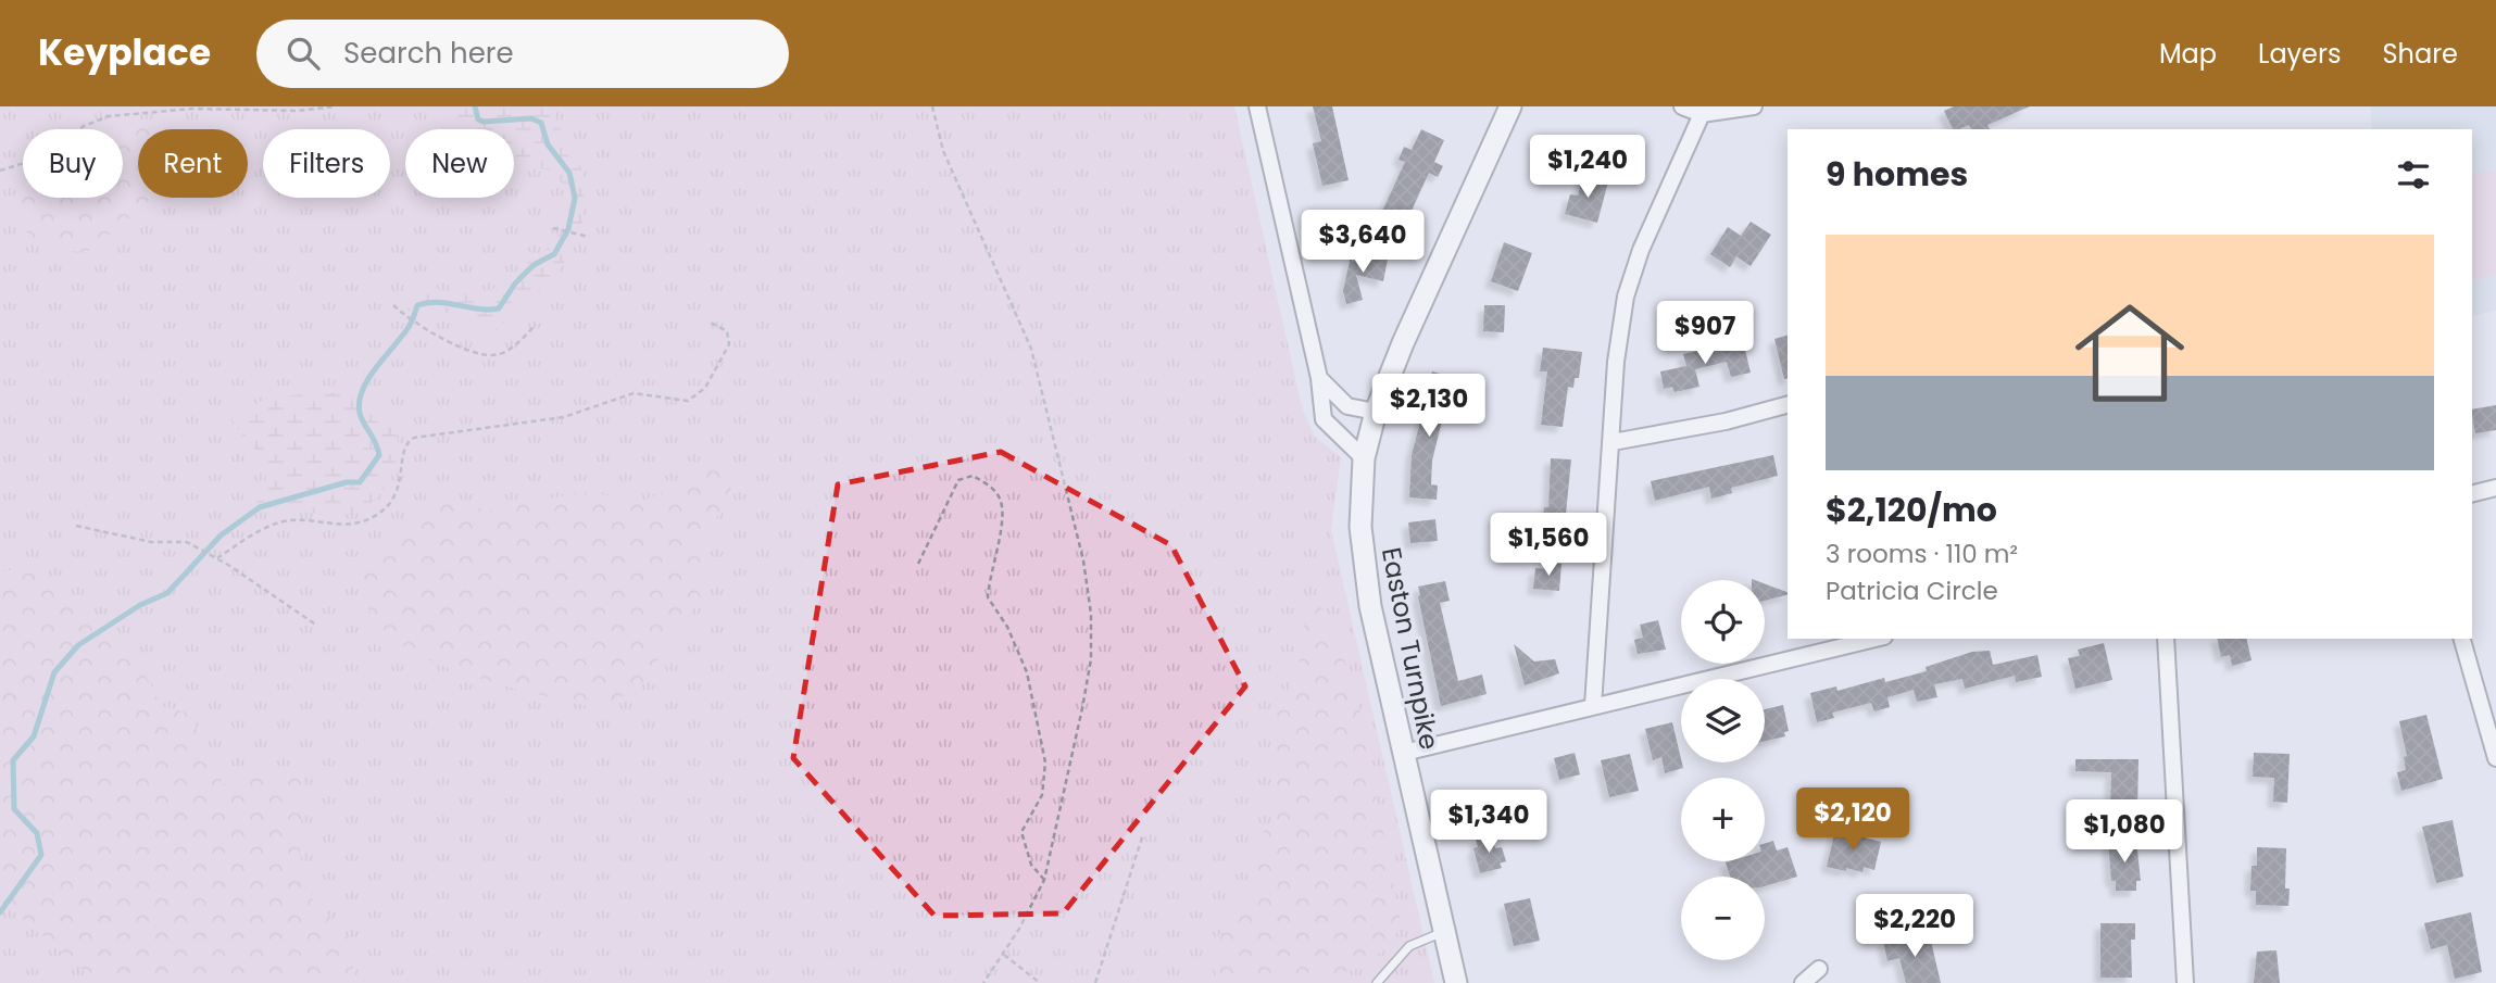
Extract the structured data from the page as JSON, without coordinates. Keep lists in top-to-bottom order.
{
  "streets": {
    "main road": ["Easton Turnpike"]
  },
  "page": {
    "header": "Keyplace",
    "search": "Search here",
    "nav": ["Map", "Layers", "Share"],
    "chip": [
      "Buy",
      "Rent",
      "Filters",
      "New"
    ],
    "heading": "9 homes",
    "price": [
      "$1,240",
      "$3,640",
      "$907",
      "$2,130",
      "$1,560",
      "$2,120",
      "$1,340",
      "$1,080",
      "$2,220"
    ],
    "list": [
      {
        "name": "$2,120/mo",
        "note": "3 rooms · 110 m² · Patricia Circle"
      }
    ],
    "map_buttons": ["+", "−"]
  }
}
